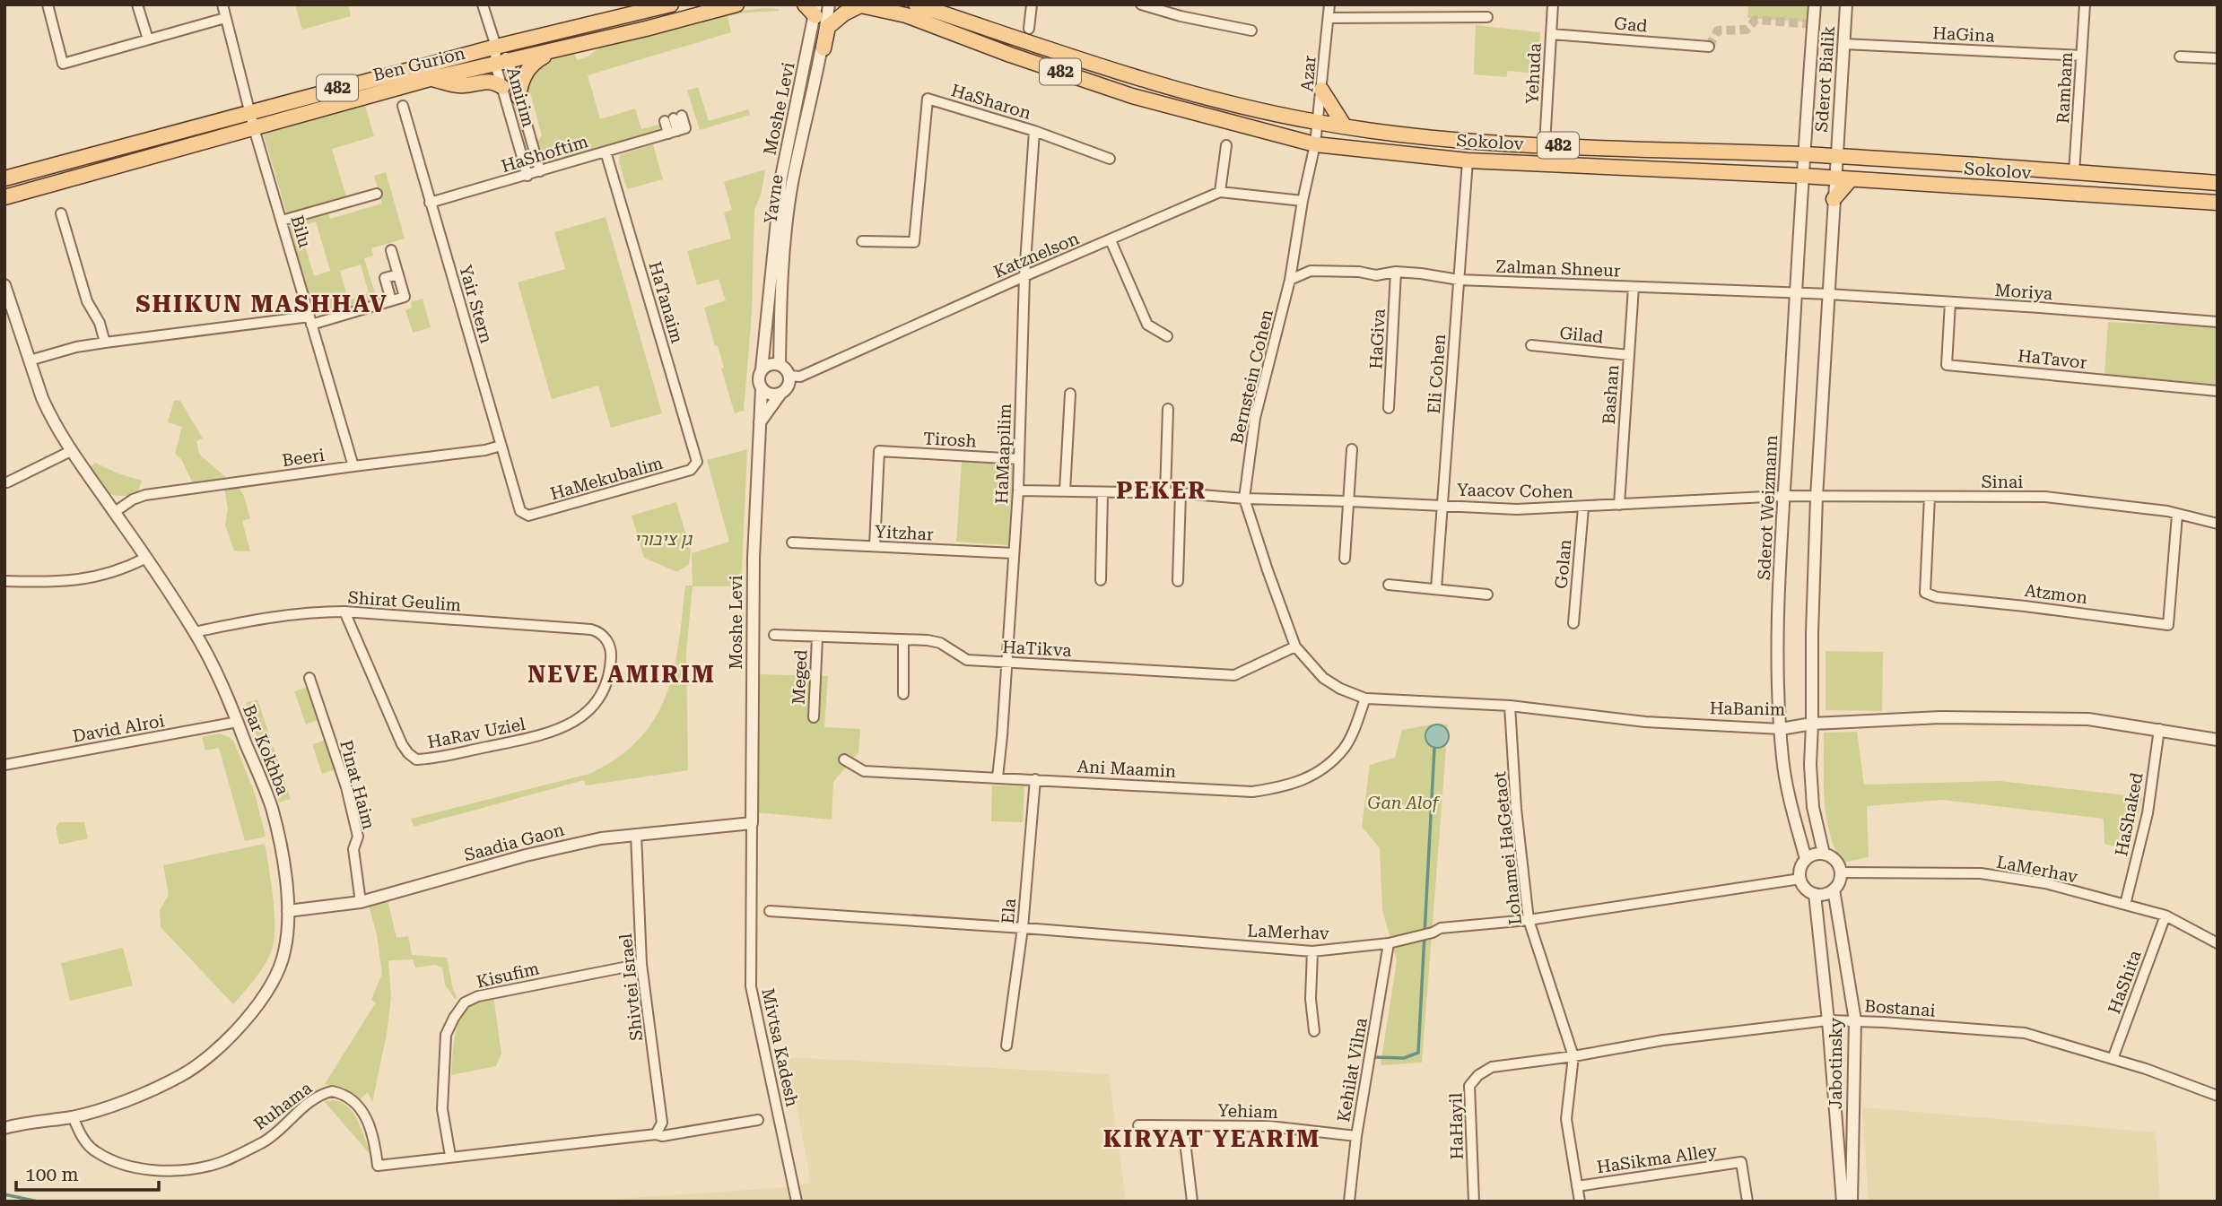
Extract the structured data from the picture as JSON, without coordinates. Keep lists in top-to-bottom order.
{
  "streets": {
    "main road": ["Ben Gurion", "482", "Sokolov"],
    "street": [
      "Gad",
      "HaGina",
      "Azar",
      "Yehuda",
      "Sderot Bialik",
      "Rambam",
      "Amirim",
      "HaSharon",
      "Moshe Levi",
      "HaShoftim",
      "Yavne",
      "Bilu",
      "Katznelson",
      "Zalman Shneur",
      "Moriya",
      "HaTanaim",
      "Yair Stern",
      "Gilad",
      "HaGiva",
      "HaTavor",
      "Eli Cohen",
      "Bernstein Cohen",
      "Bashan",
      "Tirosh",
      "HaMaapilim",
      "Beeri",
      "HaMekubalim",
      "Sinai",
      "Yaacov Cohen",
      "Sderot Weizmann",
      "Yitzhar",
      "Golan",
      "Atzmon",
      "Shirat Geulim",
      "HaTikva",
      "Meged",
      "HaBanim",
      "David Alroi",
      "HaRav Uziel",
      "Bar Kokhba",
      "Ani Maamin",
      "Pinat Haim",
      "HaShaked",
      "Saadia Gaon",
      "Lohamei HaGetaot",
      "LaMerhav",
      "Ela",
      "Kisufim",
      "HaShita",
      "Shivtei Israel",
      "Bostanai",
      "Mivtsa Kadesh",
      "Jabotinsky",
      "Kehilat Vilna",
      "Ruhama",
      "Yehiam",
      "HaHayil",
      "HaSikma Alley"
    ]
  },
  "crossings": [
    ["Gad", "Yehuda"],
    ["HaGina", "Sderot Bialik"],
    ["HaGina", "Rambam"],
    ["Ben Gurion", "Amirim"],
    ["Ben Gurion", "Bilu"],
    ["Azar", "Sokolov"],
    ["Azar", "Bernstein Cohen"],
    ["Yehuda", "Sokolov"],
    ["Sderot Bialik", "Sokolov"],
    ["Sderot Bialik", "Sderot Weizmann"],
    ["Rambam", "Sokolov"],
    ["Amirim", "HaShoftim"],
    ["HaSharon", "HaMaapilim"],
    ["Moshe Levi", "Yavne"],
    ["Moshe Levi", "Katznelson"],
    ["Moshe Levi", "Saadia Gaon"],
    ["Moshe Levi", "Mivtsa Kadesh"],
    ["Sokolov", "Eli Cohen"],
    ["Sokolov", "Bernstein Cohen"],
    ["Sokolov", "Sderot Weizmann"],
    ["HaShoftim", "HaTanaim"],
    ["HaShoftim", "Yair Stern"],
    ["Yavne", "Katznelson"],
    ["Bilu", "Beeri"],
    ["Katznelson", "HaMaapilim"],
    ["Zalman Shneur", "Moriya"],
    ["Zalman Shneur", "HaGiva"],
    ["Zalman Shneur", "Eli Cohen"],
    ["Zalman Shneur", "Bernstein Cohen"],
    ["Zalman Shneur", "Bashan"],
    ["Zalman Shneur", "Sderot Weizmann"],
    ["Moriya", "HaTavor"],
    ["HaTanaim", "HaMekubalim"],
    ["Yair Stern", "Beeri"],
    ["Yair Stern", "HaMekubalim"],
    ["Gilad", "Bashan"],
    ["Eli Cohen", "Yaacov Cohen"],
    ["Bernstein Cohen", "Yaacov Cohen"],
    ["Bernstein Cohen", "HaTikva"],
    ["Bernstein Cohen", "HaBanim"],
    ["Bashan", "Yaacov Cohen"],
    ["Tirosh", "HaMaapilim"],
    ["Tirosh", "Yitzhar"],
    ["HaMaapilim", "Yaacov Cohen"],
    ["HaMaapilim", "Yitzhar"],
    ["HaMaapilim", "HaTikva"],
    ["HaMaapilim", "Ani Maamin"],
    ["Beeri", "Bar Kokhba"],
    ["Sinai", "Yaacov Cohen"],
    ["Sinai", "Sderot Weizmann"],
    ["Sinai", "Atzmon"],
    ["Yaacov Cohen", "Sderot Weizmann"],
    ["Yaacov Cohen", "Golan"],
    ["Sderot Weizmann", "HaBanim"],
    ["Sderot Weizmann", "LaMerhav"],
    ["Sderot Weizmann", "Jabotinsky"],
    ["Shirat Geulim", "HaRav Uziel"],
    ["Shirat Geulim", "Bar Kokhba"],
    ["HaTikva", "Meged"],
    ["HaTikva", "HaBanim"],
    ["HaBanim", "Ani Maamin"],
    ["HaBanim", "HaShaked"],
    ["HaBanim", "Lohamei HaGetaot"],
    ["David Alroi", "Bar Kokhba"],
    ["Bar Kokhba", "Saadia Gaon"],
    ["Bar Kokhba", "Ruhama"],
    ["Ani Maamin", "Ela"],
    ["Pinat Haim", "Saadia Gaon"],
    ["HaShaked", "LaMerhav"],
    ["Saadia Gaon", "Shivtei Israel"],
    ["Saadia Gaon", "Mivtsa Kadesh"],
    ["Lohamei HaGetaot", "LaMerhav"],
    ["Lohamei HaGetaot", "Bostanai"],
    ["Lohamei HaGetaot", "HaHayil"],
    ["LaMerhav", "Ela"],
    ["LaMerhav", "HaShita"],
    ["LaMerhav", "Jabotinsky"],
    ["LaMerhav", "Kehilat Vilna"],
    ["Kisufim", "Shivtei Israel"],
    ["Kisufim", "Ruhama"],
    ["HaShita", "Bostanai"],
    ["Bostanai", "Jabotinsky"],
    ["Bostanai", "HaHayil"],
    ["Kehilat Vilna", "Yehiam"]
  ],
  "districts": [
    "SHIKUN MASHHAV",
    "PEKER",
    "NEVE AMIRIM",
    "KIRYAT YEARIM"
  ],
  "parks": ["גן ציבורי", "Gan Alof"],
  "scale_bar": "100 m"
}
